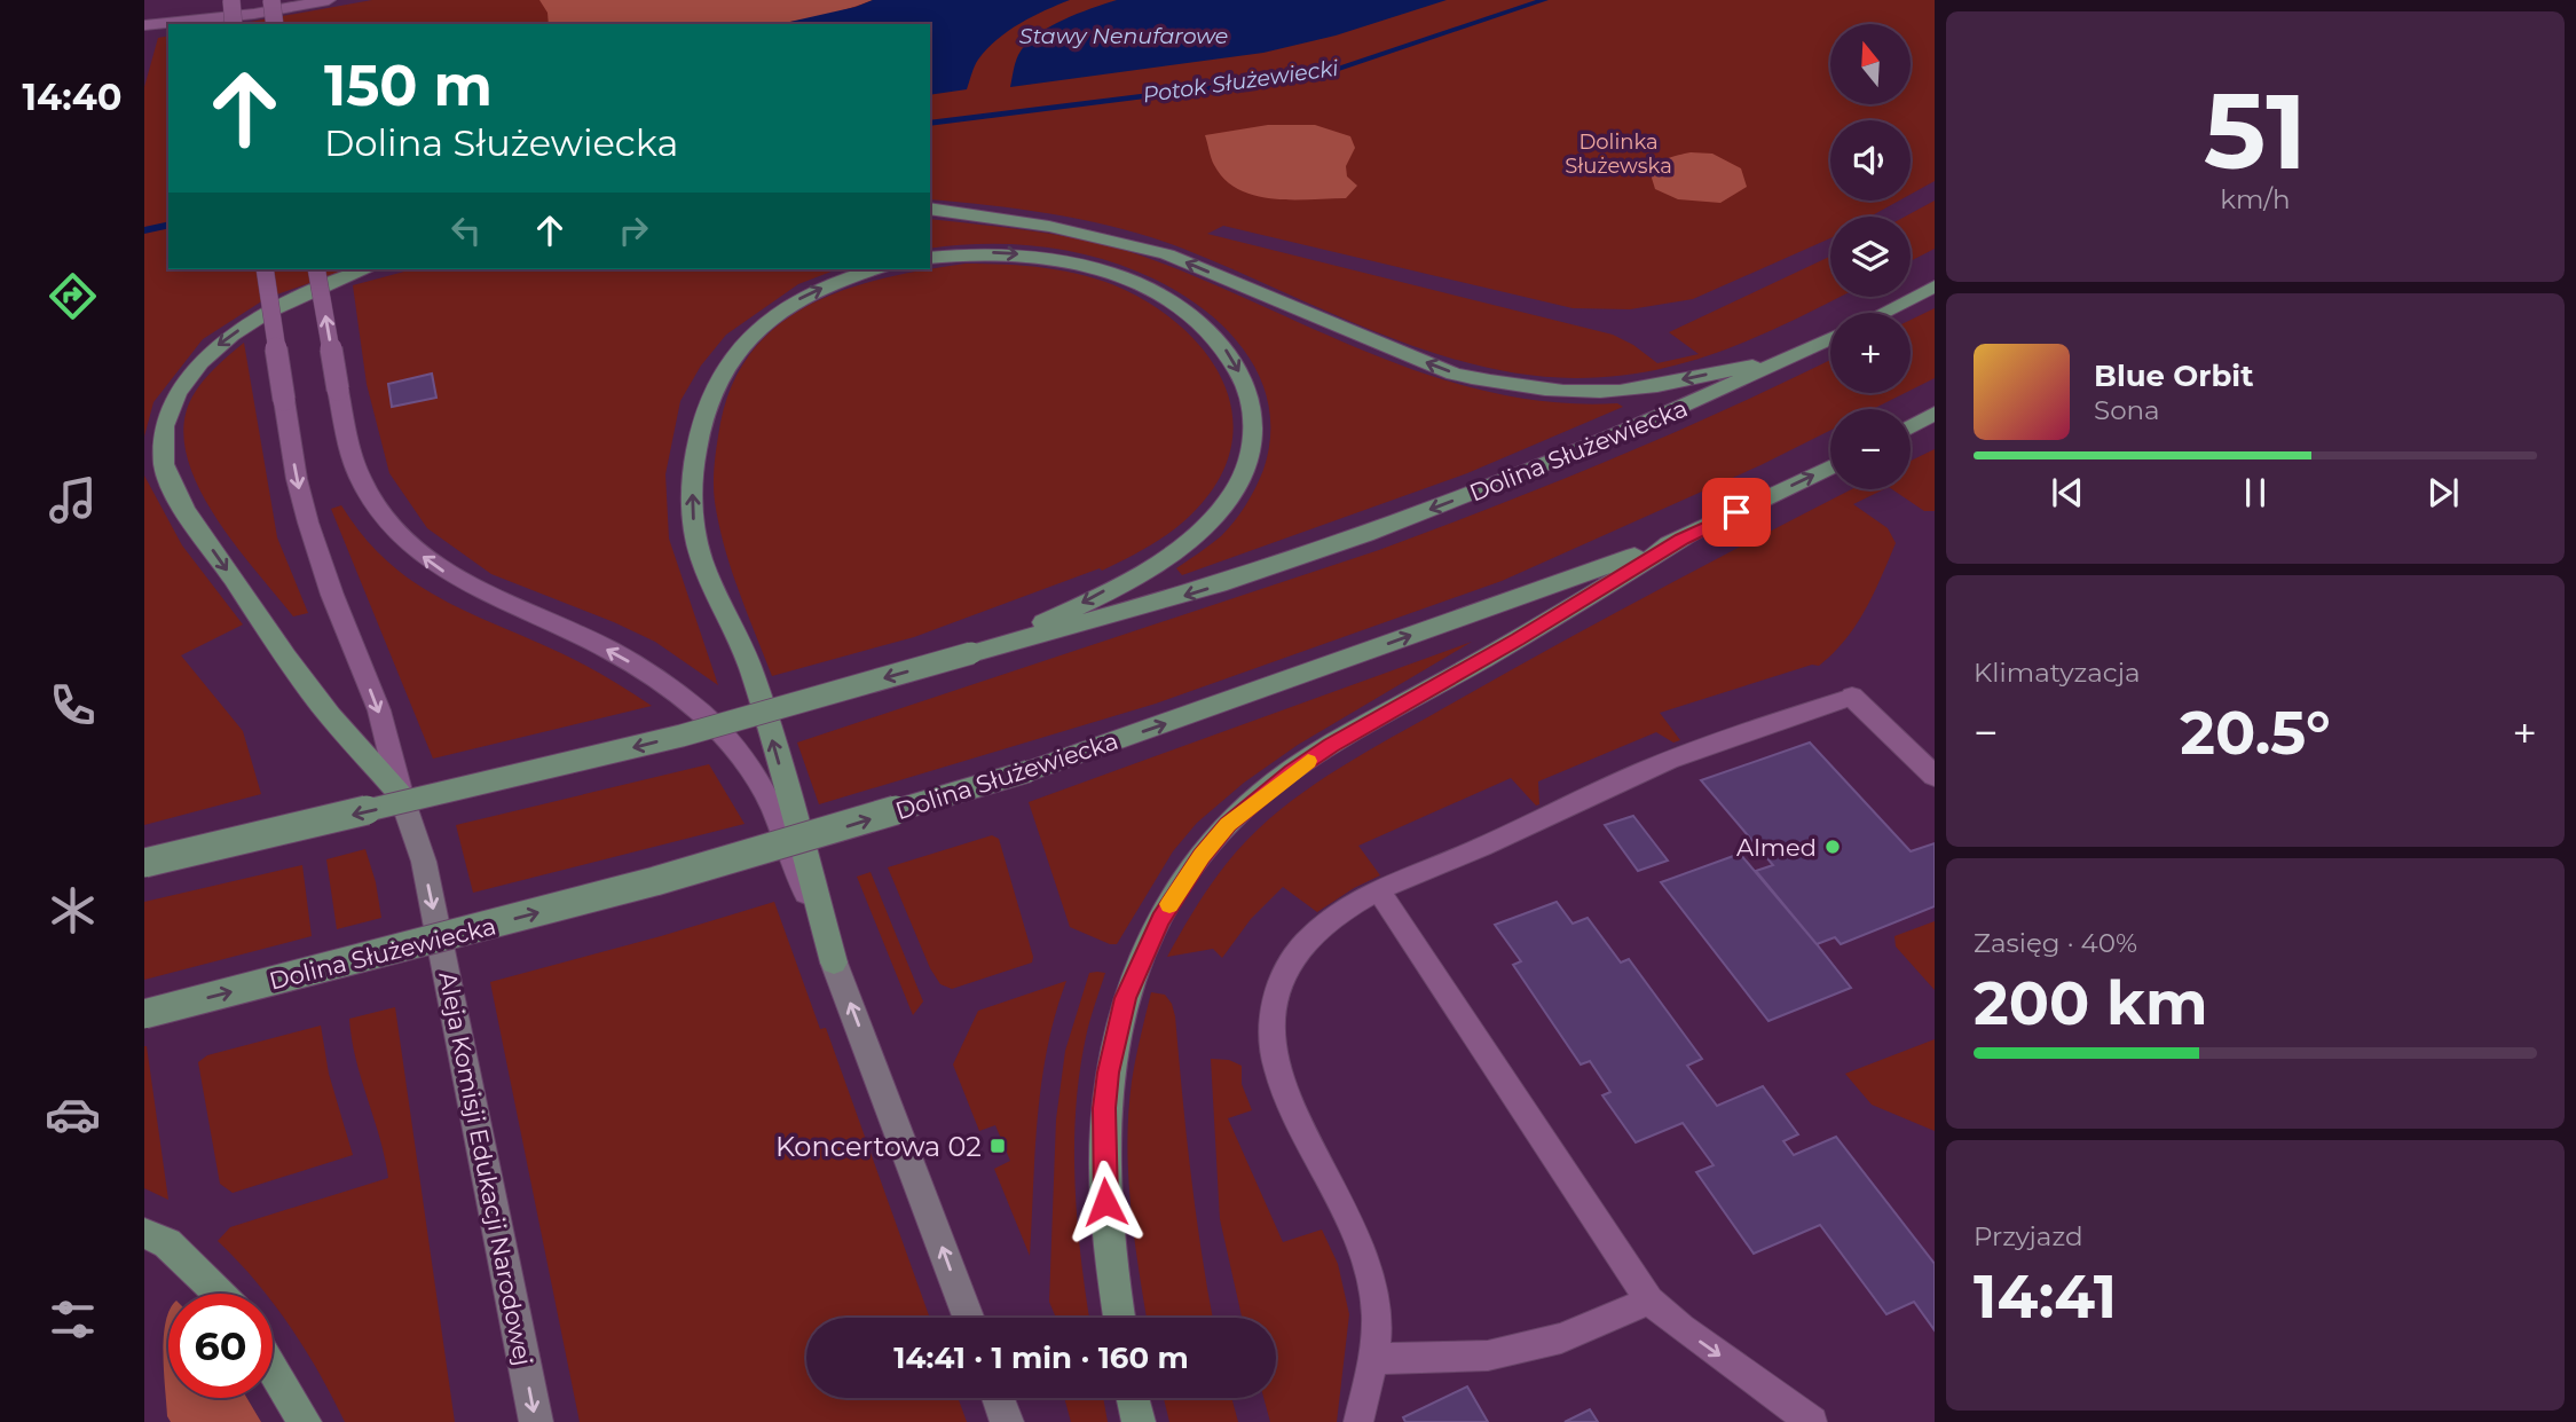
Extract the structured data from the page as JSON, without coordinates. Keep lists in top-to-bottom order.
{
  "streets": {
    "main road": ["Dolina Służewiecka", "Aleja Komisji Edukacji Narodowej"]
  },
  "one_way": ["Aleja Komisji Edukacji Narodowej"],
  "water": ["Stawy Nenufarowe", "Potok Służewiecki"],
  "parks": ["Dolinka Służewska"],
  "places": {
    "other": ["Almed"],
    "transit": ["Koncertowa 02"]
  },
  "north": "top",
  "page": {
    "tabs": "14:40",
    "tile": [
      ["51", "km/h"],
      "Klimatyzacja",
      ["Zasięg · 40%", "200 km"],
      ["Przyjazd", "14:41"]
    ],
    "map_buttons": ["+", "−"],
    "turn": ["150 m", "Dolina Służewiecka"],
    "song": ["Blue Orbit", "Sona"],
    "heat": ["−", "20.5°", "+"],
    "limit": "60",
    "trip": "14:41 · 1 min · 160 m"
  }
}
